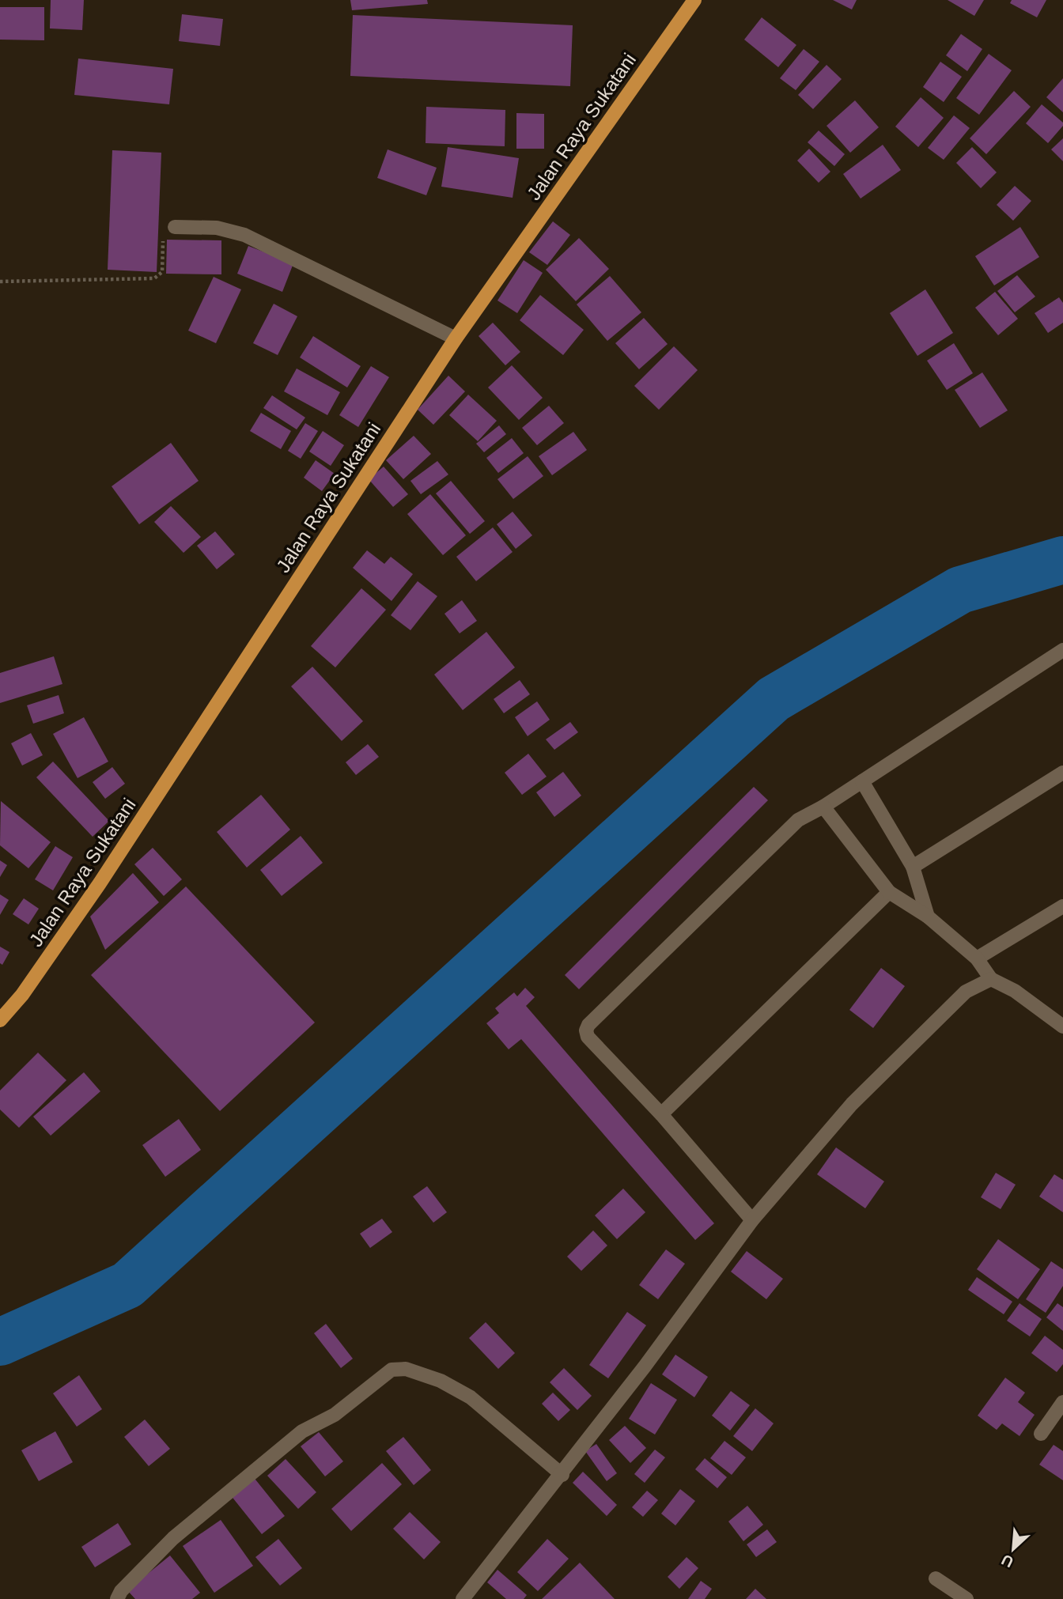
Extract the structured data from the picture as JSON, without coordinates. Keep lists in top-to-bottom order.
{
  "streets": {
    "main road": ["Jalan Raya Sukatani"]
  },
  "north": "bottom left"
}
